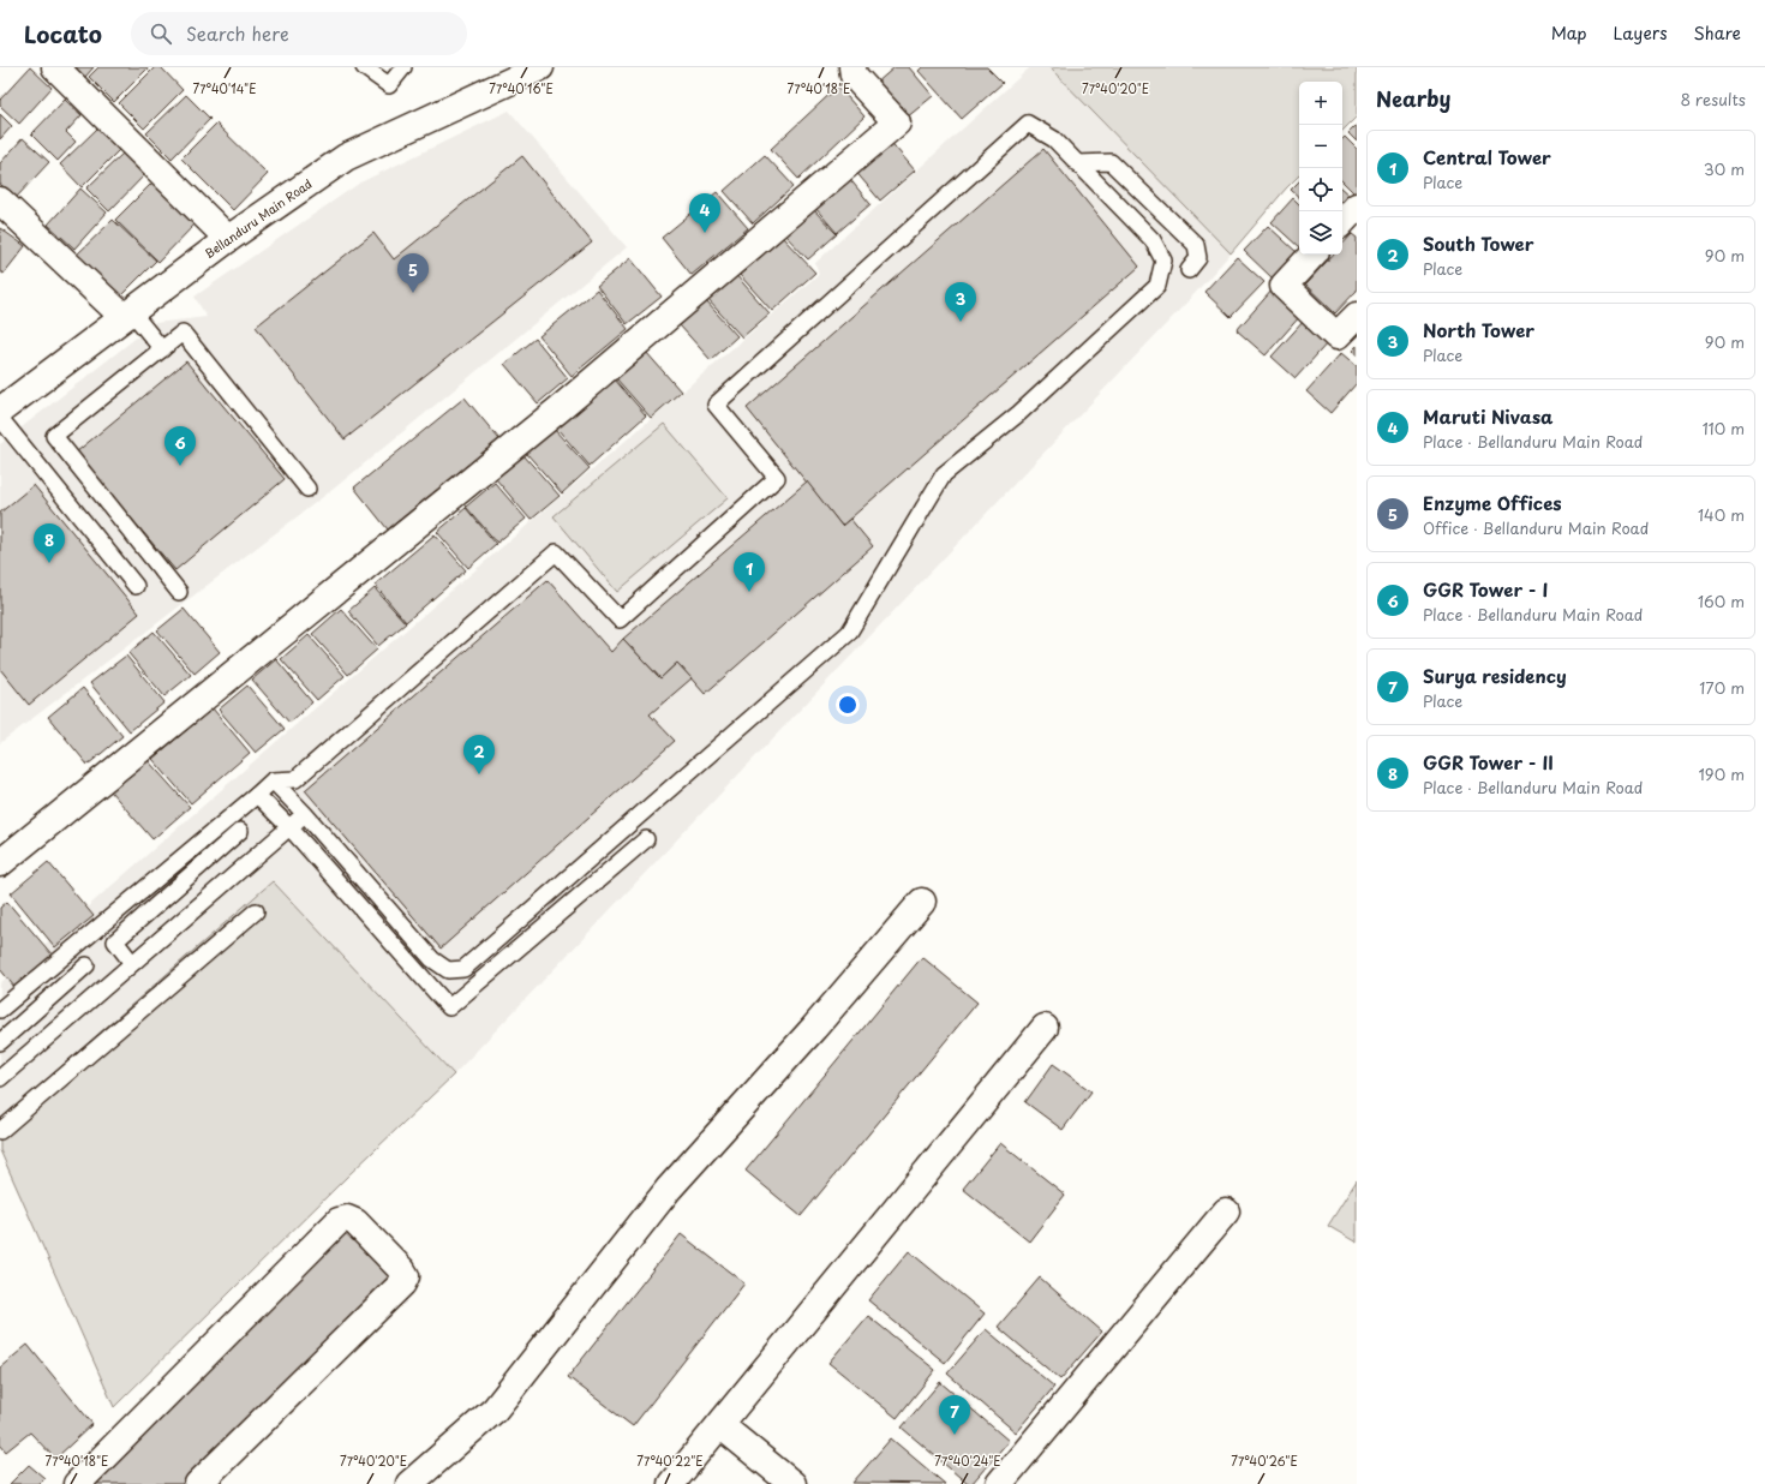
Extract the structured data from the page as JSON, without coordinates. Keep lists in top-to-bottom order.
{
  "streets": {
    "street": ["Bellanduru Main Road"]
  },
  "page": {
    "header": "Locato",
    "search": "Search here",
    "nav": ["Map", "Layers", "Share"],
    "heading": ["Nearby", "8 results"],
    "map_buttons": ["+", "−"],
    "list": [
      {
        "mark": "1",
        "name": "Central Tower",
        "note": "Place",
        "value": "30 m"
      },
      {
        "mark": "2",
        "name": "South Tower",
        "note": "Place",
        "value": "90 m"
      },
      {
        "mark": "3",
        "name": "North Tower",
        "note": "Place",
        "value": "90 m"
      },
      {
        "mark": "4",
        "name": "Maruti Nivasa",
        "note": "Place · Bellanduru Main Road",
        "value": "110 m"
      },
      {
        "mark": "5",
        "name": "Enzyme Offices",
        "note": "Office · Bellanduru Main Road",
        "value": "140 m"
      },
      {
        "mark": "6",
        "name": "GGR Tower - I",
        "note": "Place · Bellanduru Main Road",
        "value": "160 m"
      },
      {
        "mark": "7",
        "name": "Surya residency",
        "note": "Place",
        "value": "170 m"
      },
      {
        "mark": "8",
        "name": "GGR Tower - II",
        "note": "Place · Bellanduru Main Road",
        "value": "190 m"
      }
    ],
    "pins": [
      "4",
      "5",
      "3",
      "6",
      "8",
      "1",
      "2",
      "7"
    ]
  },
  "coordinates": [
    "77°40'14\"E",
    "77°40'16\"E",
    "77°40'20\"E",
    "77°40'18\"E",
    "77°40'22\"E",
    "77°40'24\"E",
    "77°40'26\"E"
  ]
}
